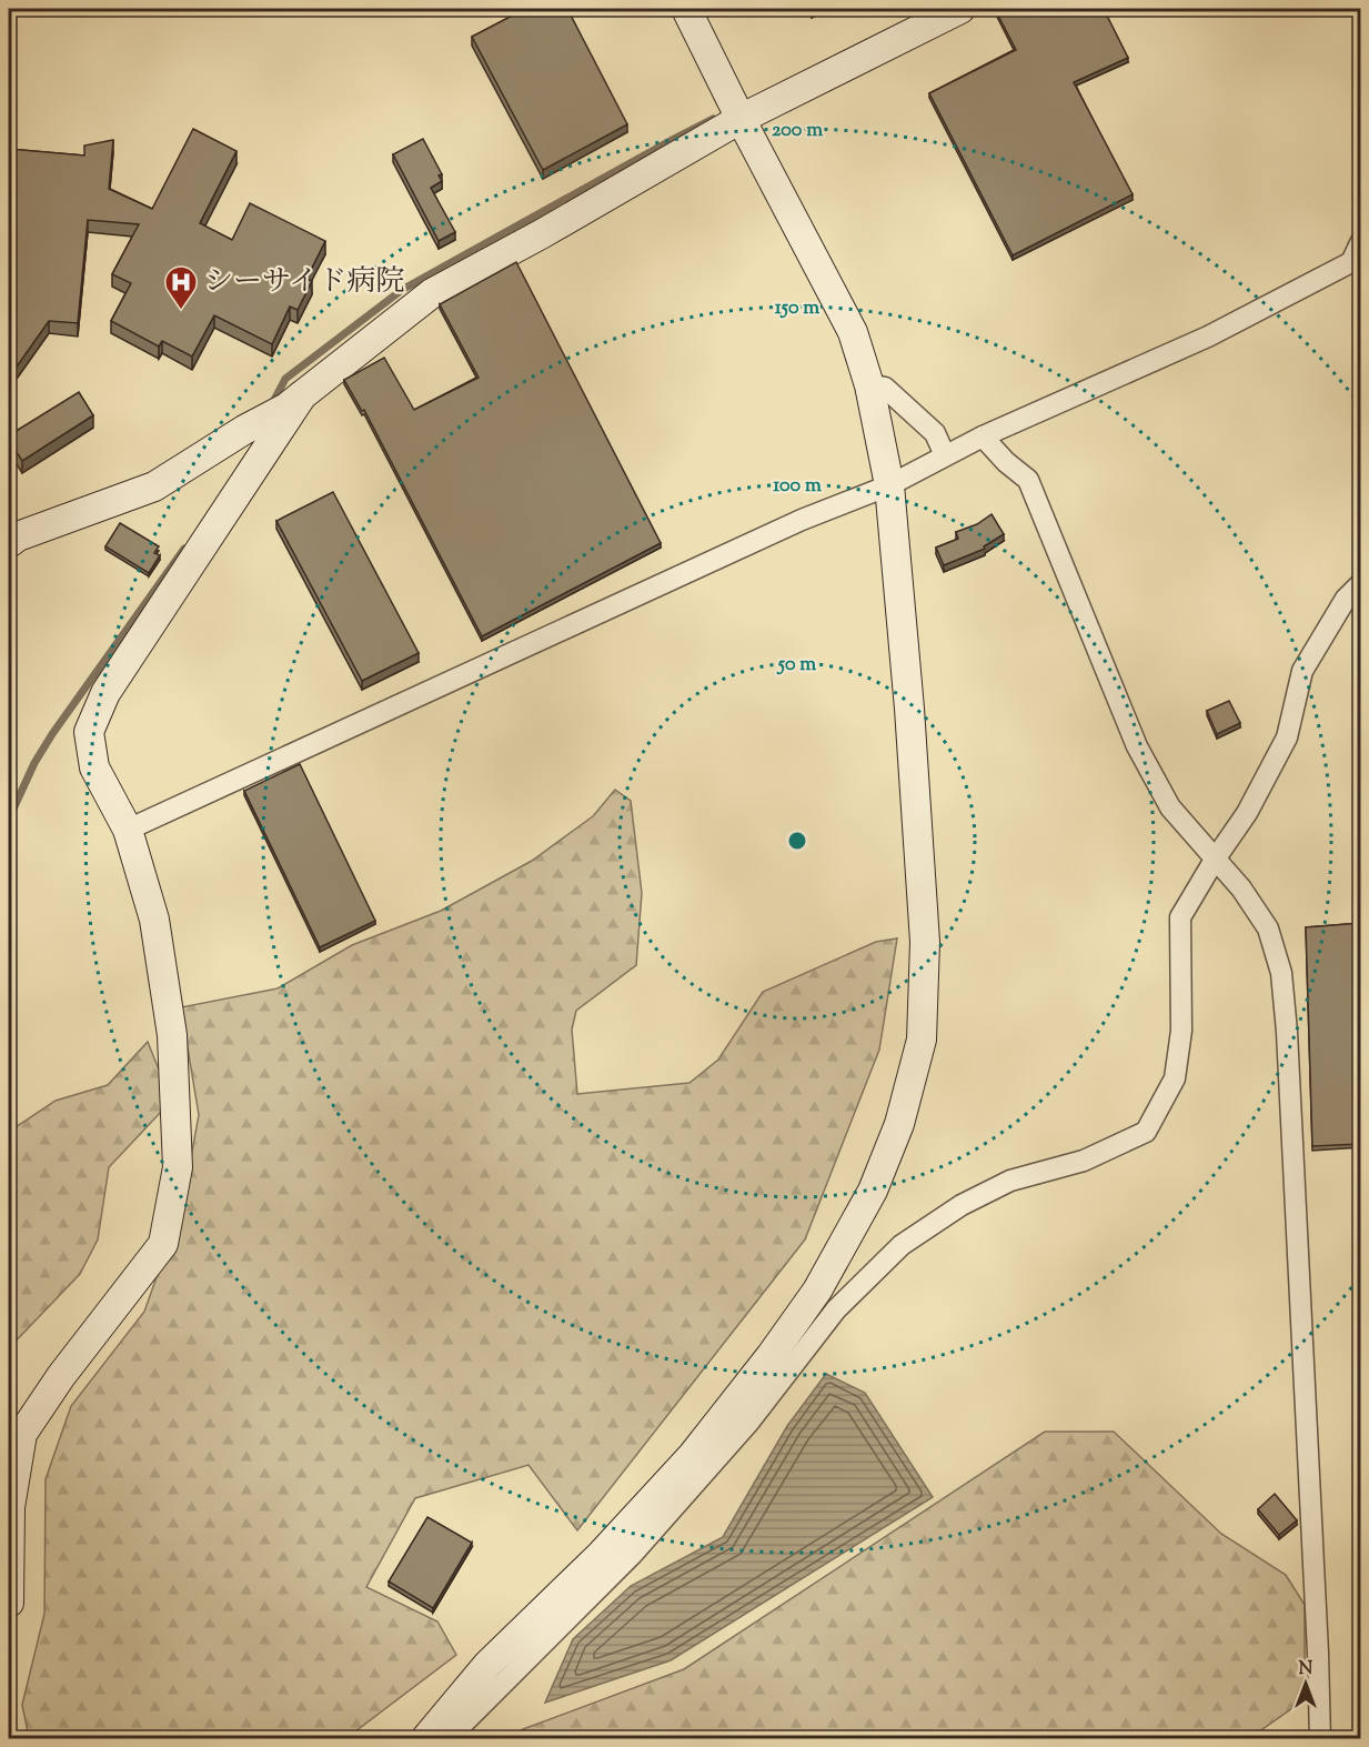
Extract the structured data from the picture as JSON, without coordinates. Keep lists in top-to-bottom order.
{
  "places": {
    "hospital": ["シーサイド病院"]
  },
  "north": "top",
  "rings": [
    "200 m",
    "150 m",
    "100 m",
    "50 m"
  ]
}
